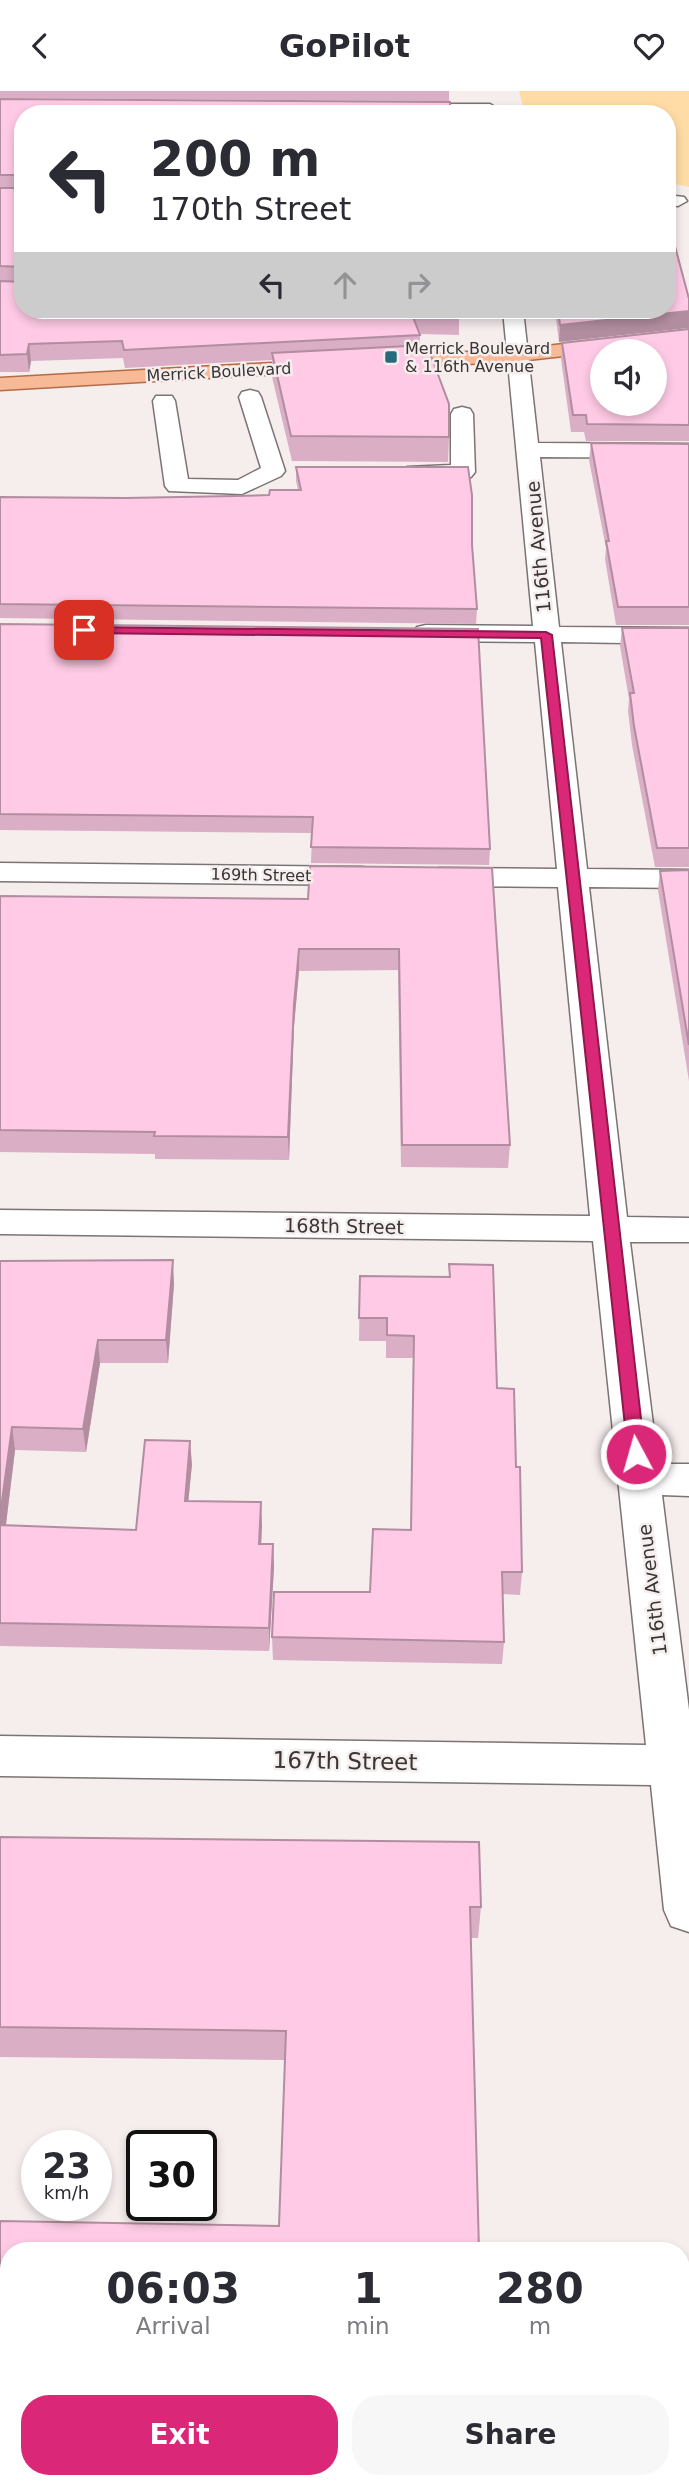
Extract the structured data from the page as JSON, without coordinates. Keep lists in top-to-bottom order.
{
  "streets": {
    "main road": ["Merrick Boulevard"],
    "street": [
      "116th Avenue",
      "169th Street",
      "168th Street",
      "167th Street"
    ]
  },
  "crossings": [
    ["Merrick Boulevard", "116th Avenue"],
    ["116th Avenue", "169th Street"],
    ["116th Avenue", "168th Street"],
    ["116th Avenue", "167th Street"]
  ],
  "places": {
    "transit": ["Merrick Boulevard & 116th Avenue"]
  },
  "page": {
    "header": "GoPilot",
    "turn": ["200 m", "170th Street"],
    "speed": "23 km/h",
    "limit": "30",
    "eta": [
      "06:03",
      "Arrival",
      "1",
      "min",
      "280",
      "m"
    ],
    "buttons": ["Exit", "Share"]
  }
}
